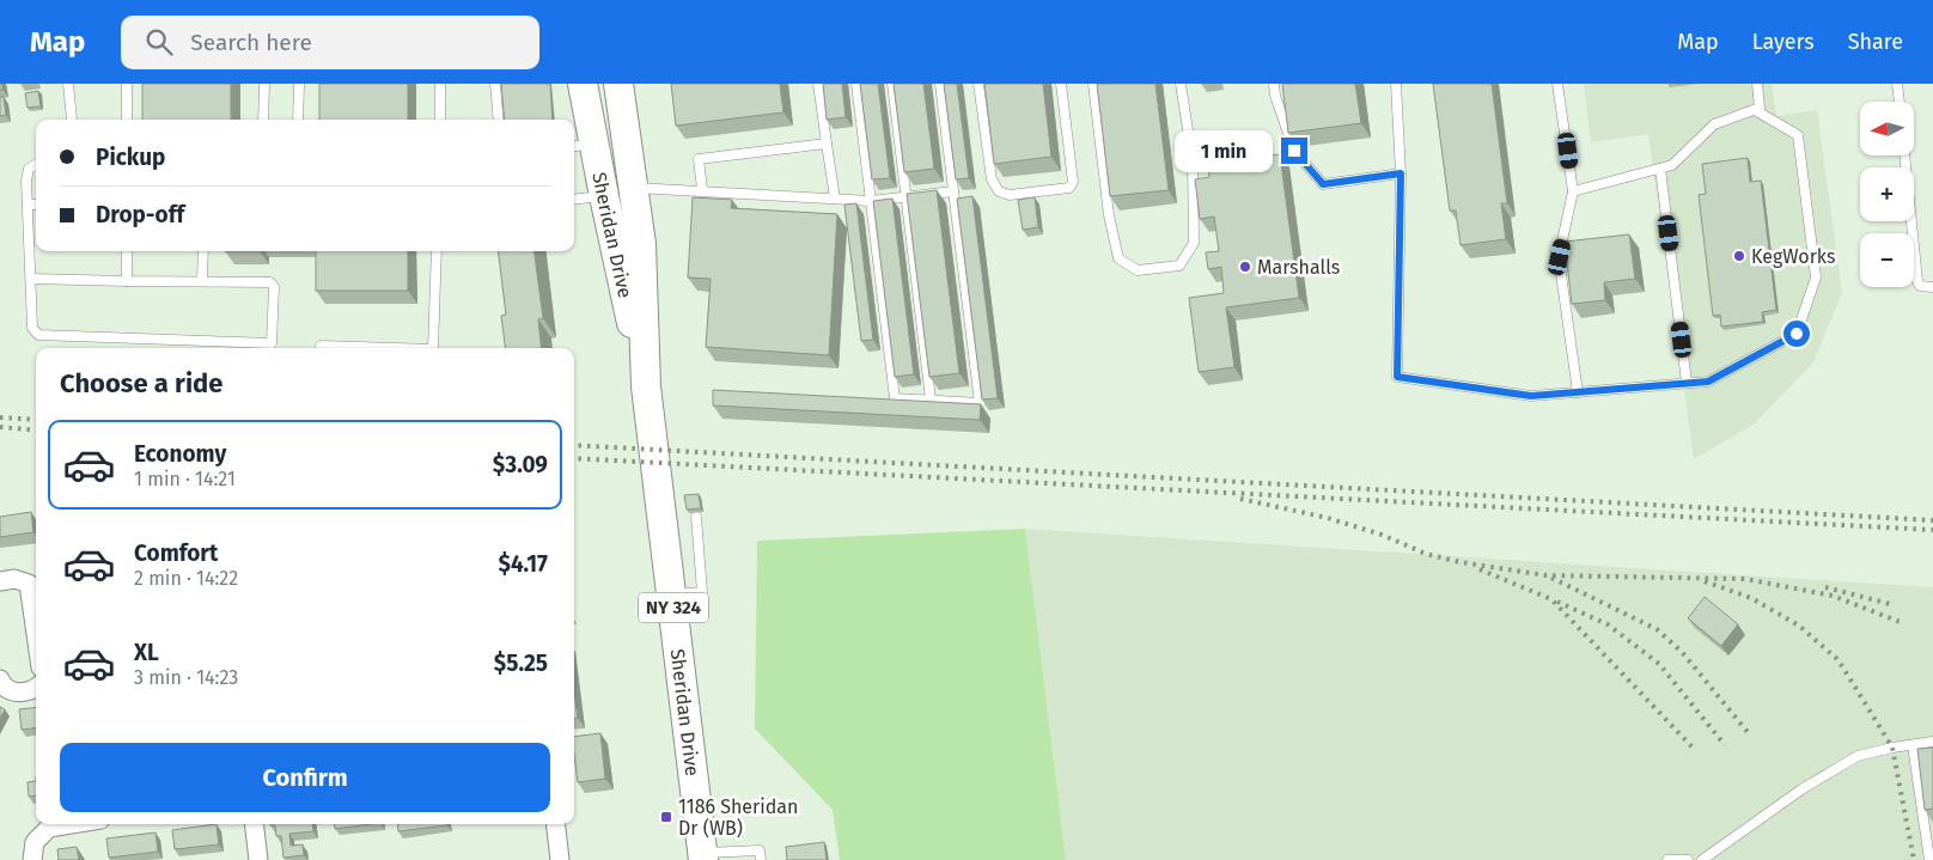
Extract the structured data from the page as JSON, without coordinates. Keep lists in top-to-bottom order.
{
  "streets": {
    "main road": ["Sheridan Drive", "NY 324"]
  },
  "places": {
    "other": ["KegWorks", "Marshalls"],
    "transit": ["1186 Sheridan Dr (WB)"]
  },
  "north": "left",
  "page": {
    "header": "Map",
    "search": "Search here",
    "nav": ["Map", "Layers", "Share"],
    "map_buttons": ["+", "−"],
    "banner": ["Pickup", "Drop-off"],
    "bubble": "1 min",
    "heading": "Choose a ride",
    "list": [
      {
        "name": "Economy",
        "note": "1 min · 14:21",
        "value": "$3.09"
      },
      {
        "name": "Comfort",
        "note": "2 min · 14:22",
        "value": "$4.17"
      },
      {
        "name": "XL",
        "note": "3 min · 14:23",
        "value": "$5.25"
      }
    ],
    "buttons": "Confirm"
  }
}
